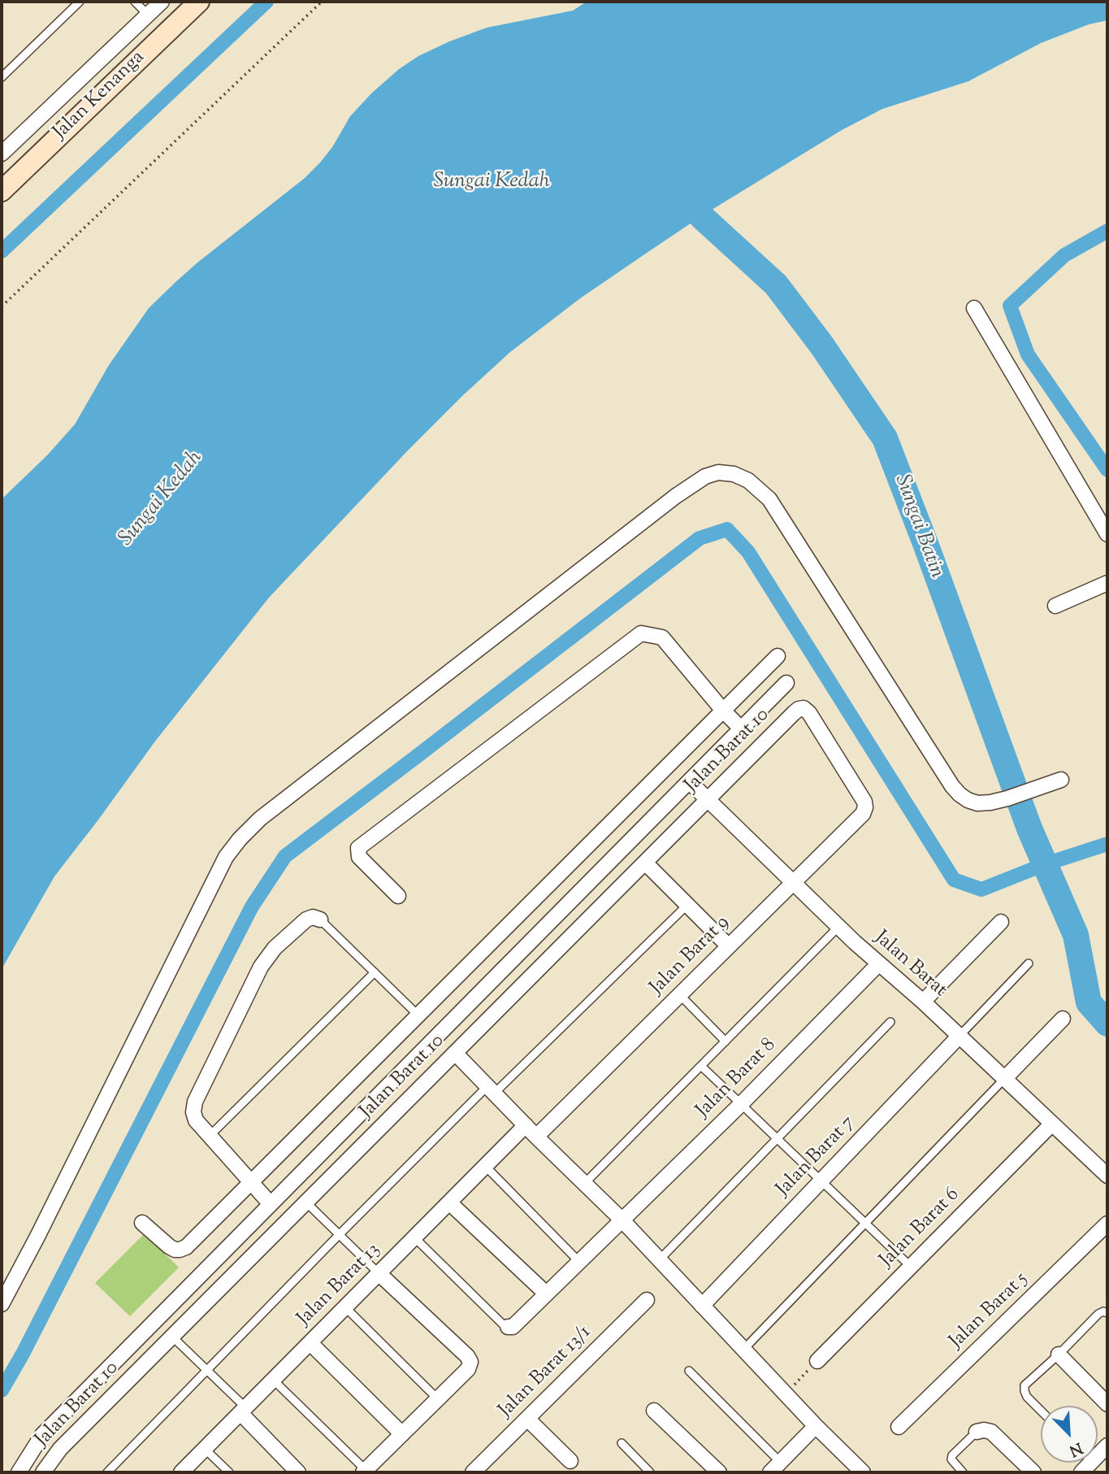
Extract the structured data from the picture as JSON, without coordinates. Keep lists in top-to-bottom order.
{
  "streets": {
    "street": [
      "Jalan Kenanga",
      "Jalan Barat 10",
      "Jalan Barat 9",
      "Jalan Barat",
      "Jalan Barat 8",
      "Jalan Barat 7",
      "Jalan Barat 6",
      "Jalan Barat 13",
      "Jalan Barat 5",
      "Jalan Barat 13/1"
    ]
  },
  "crossings": [
    ["Jalan Barat 10", "Jalan Barat 9"],
    ["Jalan Barat 10", "Jalan Barat"],
    ["Jalan Barat 9", "Jalan Barat"],
    ["Jalan Barat", "Jalan Barat 8"],
    ["Jalan Barat", "Jalan Barat 7"],
    ["Jalan Barat", "Jalan Barat 6"]
  ],
  "water": ["Sungai Kedah", "Sungai Batin"],
  "north": "bottom right"
}
